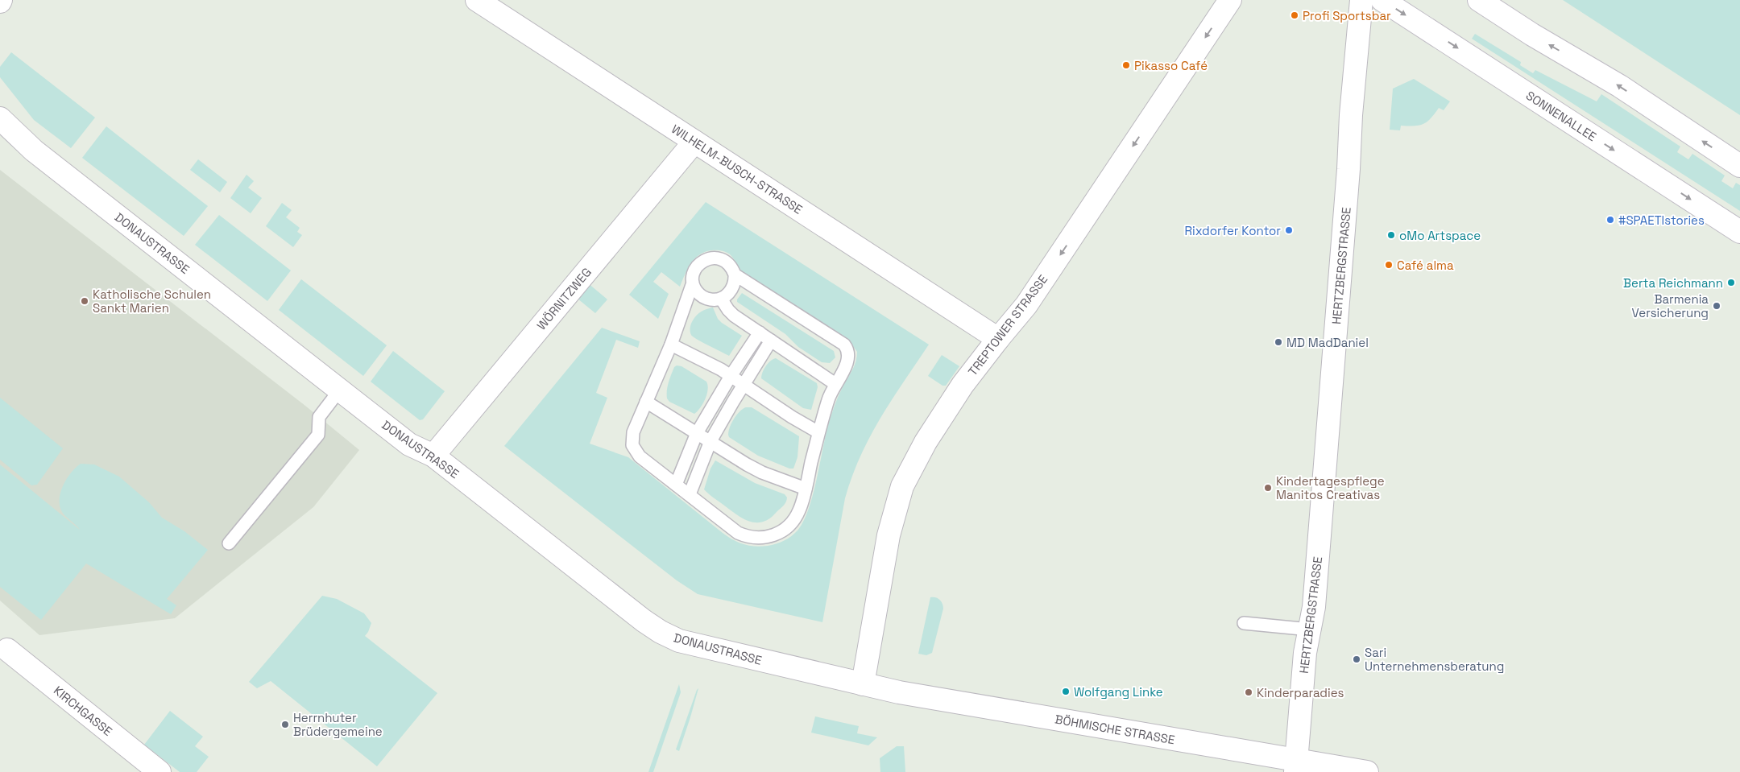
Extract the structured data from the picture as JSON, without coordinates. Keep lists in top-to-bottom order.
{
  "streets": {
    "street": [
      "SONNENALLEE",
      "WILHELM-BUSCH-STRASSE",
      "DONAUSTRASSE",
      "HERTZBERGSTRASSE",
      "WÖRNITZWEG",
      "TREPTOWER STRASSE",
      "KIRCHGASSE",
      "BÖHMISCHE STRASSE"
    ]
  },
  "crossings": [
    ["WILHELM-BUSCH-STRASSE", "WÖRNITZWEG"],
    ["WILHELM-BUSCH-STRASSE", "TREPTOWER STRASSE"],
    ["DONAUSTRASSE", "WÖRNITZWEG"],
    ["DONAUSTRASSE", "TREPTOWER STRASSE"],
    ["DONAUSTRASSE", "BÖHMISCHE STRASSE"],
    ["HERTZBERGSTRASSE", "BÖHMISCHE STRASSE"],
    ["TREPTOWER STRASSE", "BÖHMISCHE STRASSE"]
  ],
  "one_way": ["TREPTOWER STRASSE"],
  "places": [
    "Profi Sportsbar",
    "Pikasso Café",
    "#SPAETIstories",
    "Rixdorfer Kontor",
    "oMo Artspace",
    "Café alma",
    "Berta Reichmann",
    "Katholische Schulen Sankt Marien",
    "Barmenia Versicherung",
    "MD MadDaniel",
    "Kindertagespflege Manitos Creativas",
    "Sari Unternehmensberatung",
    "Wolfgang Linke",
    "Kinderparadies",
    "Herrnhuter Brüdergemeine"
  ]
}
